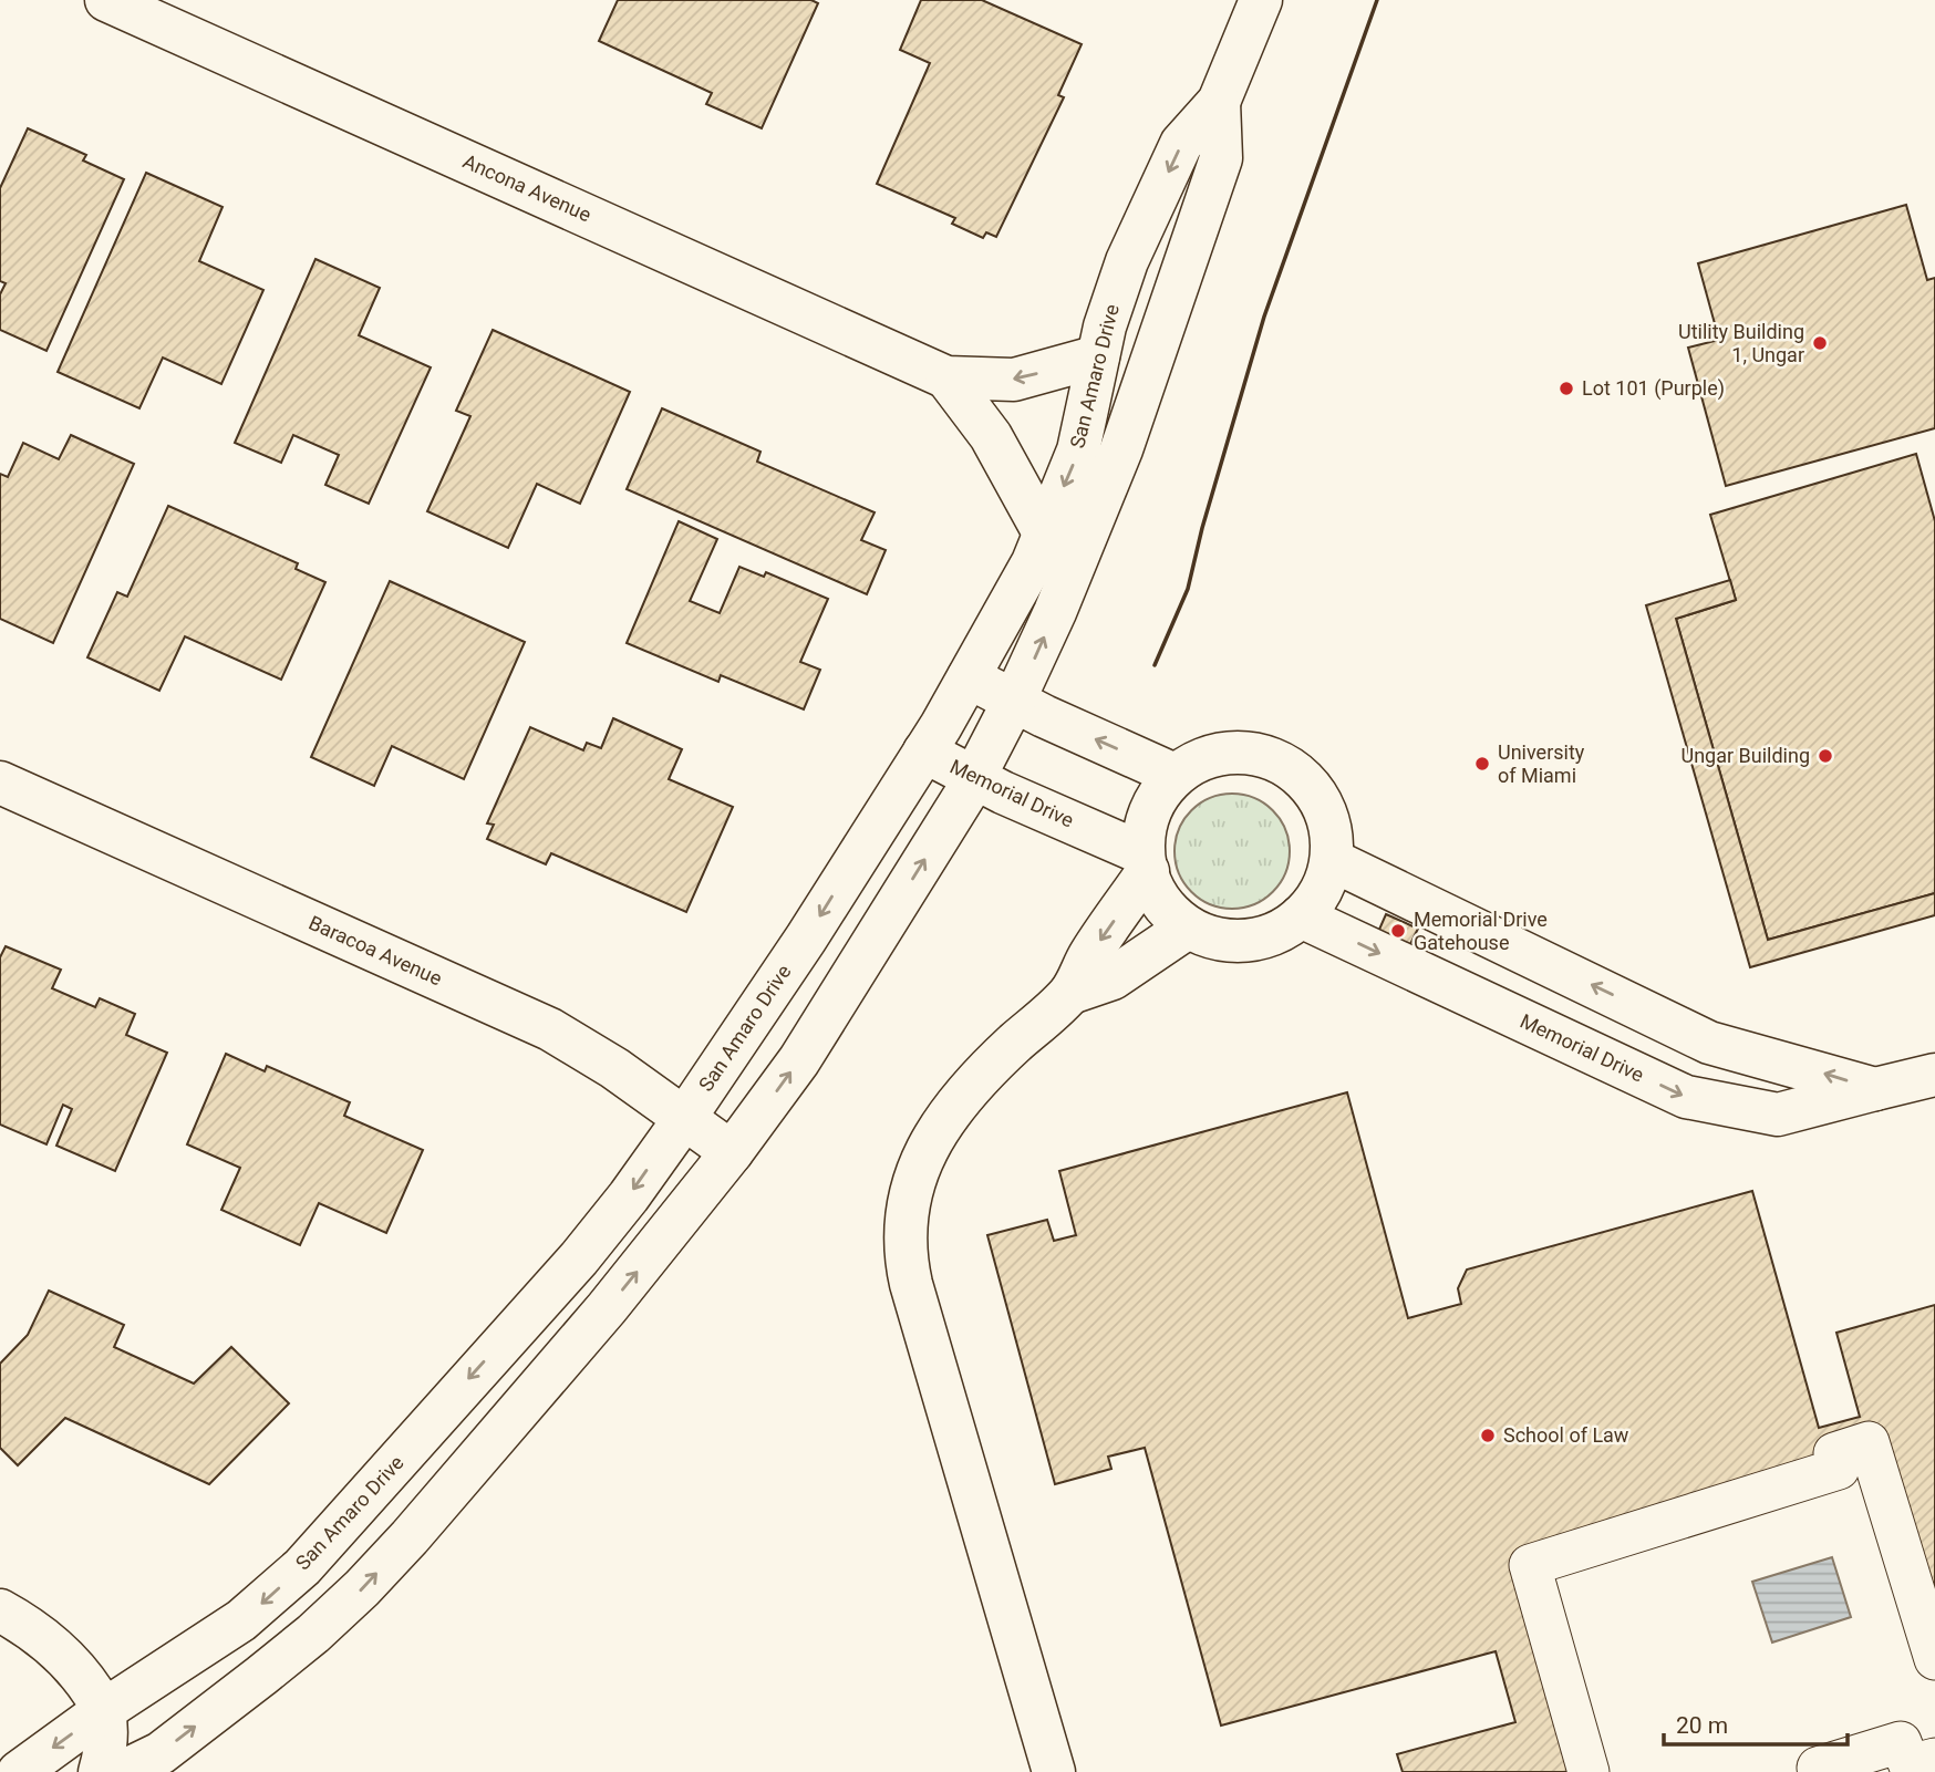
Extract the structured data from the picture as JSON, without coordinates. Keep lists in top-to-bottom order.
{
  "streets": {
    "street": [
      "Ancona Avenue",
      "San Amaro Drive",
      "Memorial Drive",
      "Baracoa Avenue"
    ]
  },
  "crossings": [
    ["Ancona Avenue", "San Amaro Drive"],
    ["San Amaro Drive", "Memorial Drive"],
    ["San Amaro Drive", "Baracoa Avenue"]
  ],
  "places": [
    "Utility Building 1, Ungar",
    "Lot 101 (Purple)",
    "Ungar Building",
    "University of Miami",
    "Memorial Drive Gatehouse",
    "School of Law"
  ],
  "scale_bar": "20 m"
}
